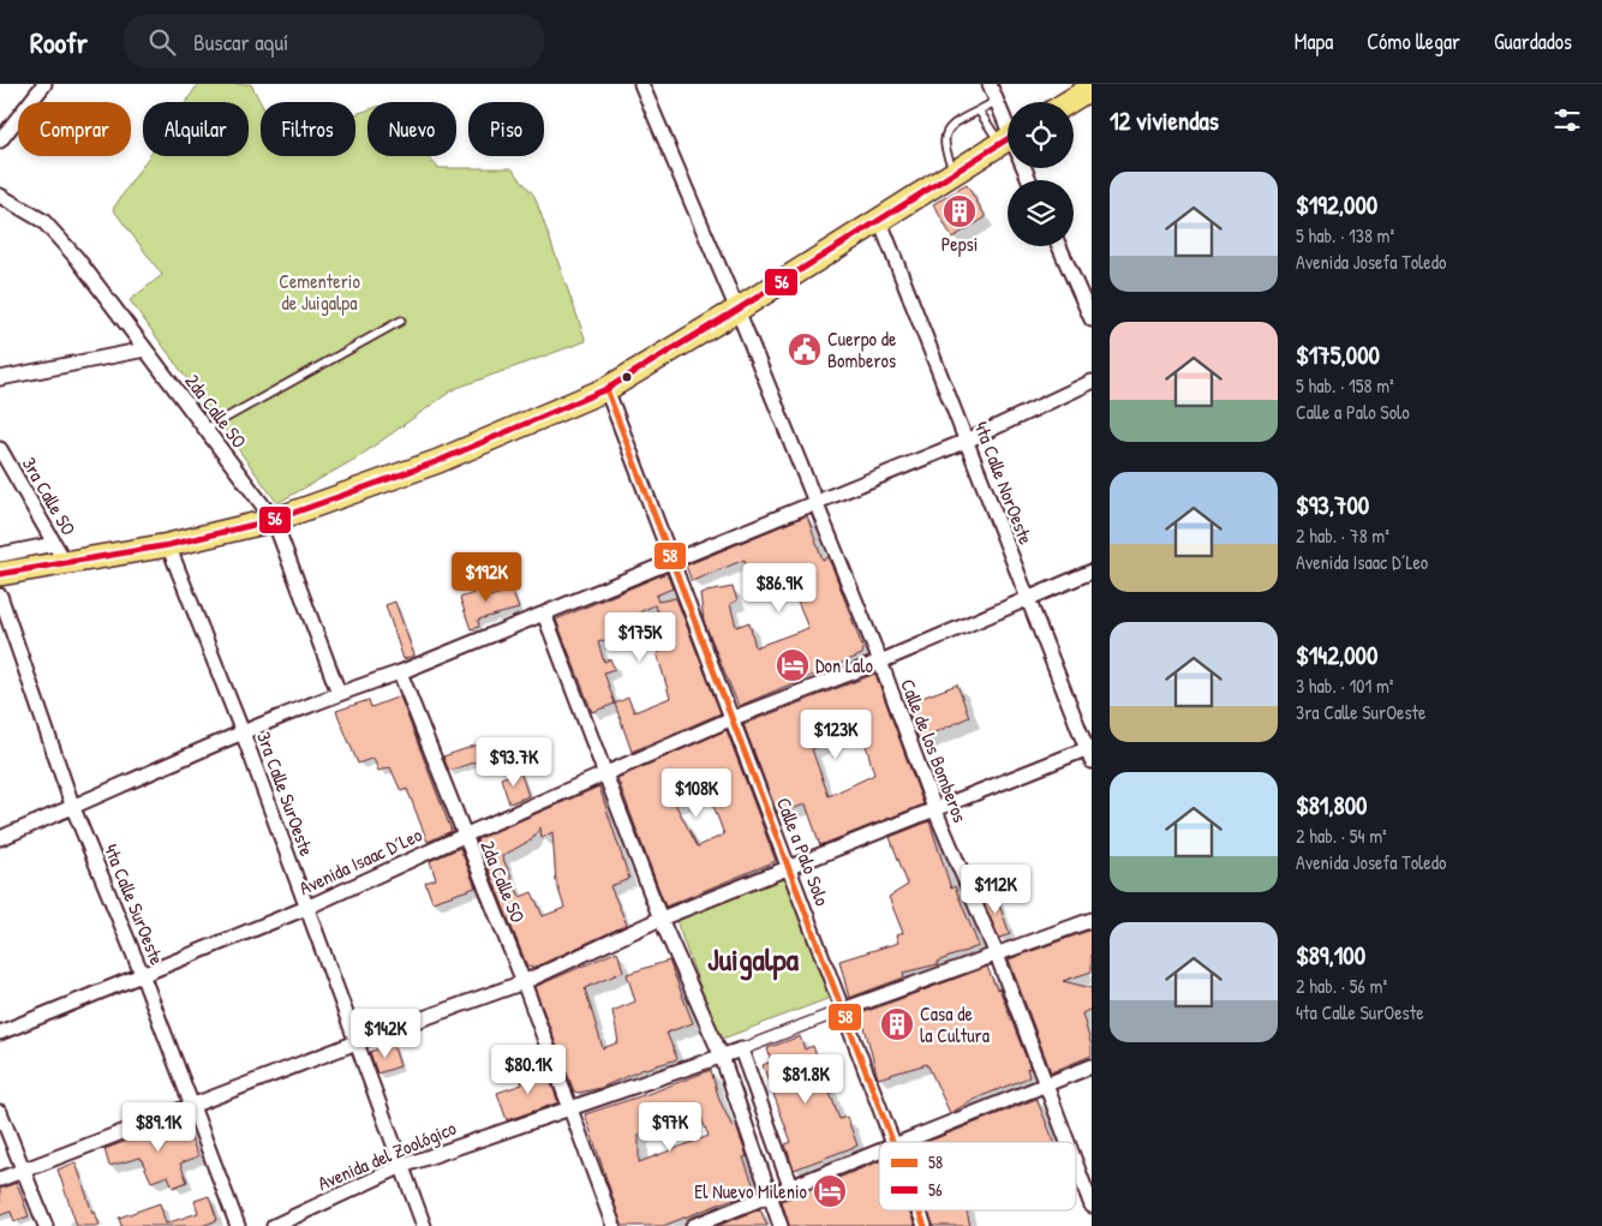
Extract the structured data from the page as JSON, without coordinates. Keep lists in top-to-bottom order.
{
  "streets": {
    "street": [
      "2da Calle SO",
      "4ta Calle NorOeste",
      "3ra Calle SO",
      "Calle de los Bomberos",
      "3ra Calle SurOeste",
      "Calle a Palo Solo",
      "Avenida Isaac D´Leo",
      "4ta Calle SurOeste",
      "Avenida del Zoológico"
    ]
  },
  "crossings": [
    ["2da Calle SO", "Avenida Isaac D´Leo"],
    ["2da Calle SO", "Avenida del Zoológico"],
    ["4ta Calle NorOeste", "Avenida Isaac D´Leo"],
    ["Calle de los Bomberos", "Avenida Isaac D´Leo"],
    ["3ra Calle SurOeste", "Avenida Isaac D´Leo"],
    ["3ra Calle SurOeste", "Avenida del Zoológico"],
    ["Calle a Palo Solo", "Avenida Isaac D´Leo"],
    ["Avenida Isaac D´Leo", "4ta Calle SurOeste"]
  ],
  "districts": ["Juigalpa"],
  "parks": ["Cementerio de Juigalpa"],
  "places": {
    "building": ["Pepsi", "Casa de la Cultura"],
    "public building": ["Cuerpo de Bomberos"],
    "hotel": ["Don Lalo", "El Nuevo Milenio"]
  },
  "lines": ["transit line 56", "transit line 58"],
  "legend": ["58", "56"],
  "page": {
    "header": "Roofr",
    "search": "Buscar aquí",
    "nav": ["Mapa", "Cómo llegar", "Guardados"],
    "heading": "12 viviendas",
    "chip": [
      "Comprar",
      "Alquilar",
      "Filtros",
      "Nuevo",
      "Piso"
    ],
    "list": [
      {
        "name": "$192,000",
        "note": "5 hab. · 138 m² · Avenida Josefa Toledo"
      },
      {
        "name": "$175,000",
        "note": "5 hab. · 158 m² · Calle a Palo Solo"
      },
      {
        "name": "$93,700",
        "note": "2 hab. · 78 m² · Avenida Isaac D´Leo"
      },
      {
        "name": "$142,000",
        "note": "3 hab. · 101 m² · 3ra Calle SurOeste"
      },
      {
        "name": "$81,800",
        "note": "2 hab. · 54 m² · Avenida Josefa Toledo"
      },
      {
        "name": "$89,100",
        "note": "2 hab. · 56 m² · 4ta Calle SurOeste"
      }
    ],
    "price": [
      "$192K",
      "$86.9K",
      "$175K",
      "$123K",
      "$93.7K",
      "$108K",
      "$112K",
      "$142K",
      "$80.1K",
      "$81.8K",
      "$89.1K",
      "$97K"
    ]
  }
}
